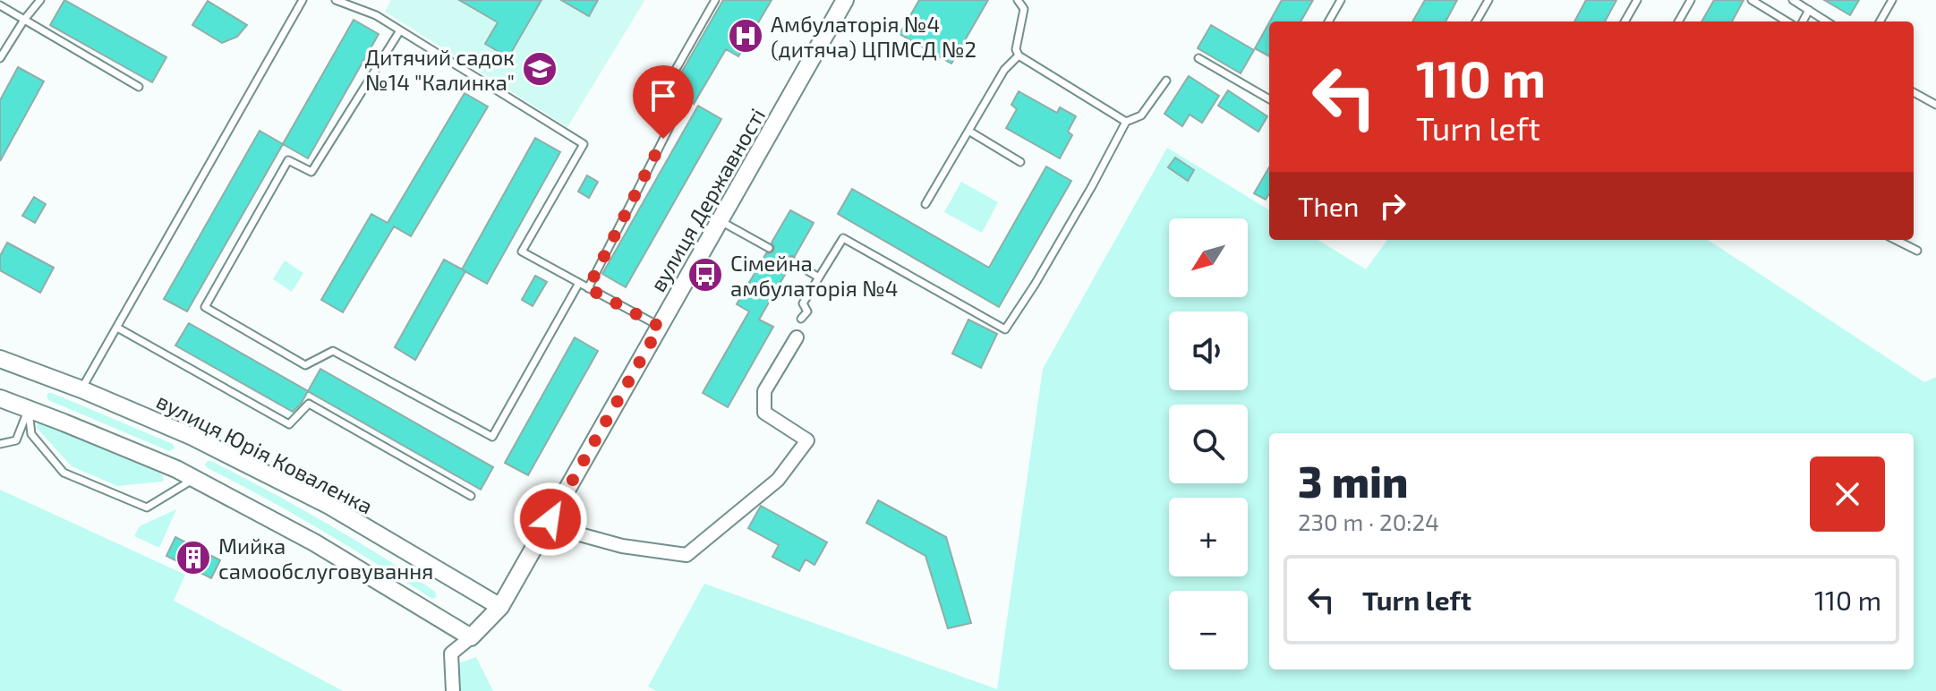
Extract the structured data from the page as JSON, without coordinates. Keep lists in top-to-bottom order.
{
  "streets": {
    "street": ["вулиця Державності", "вулиця Юрія Коваленка"]
  },
  "crossings": [
    ["вулиця Державності", "вулиця Юрія Коваленка"]
  ],
  "places": {
    "hospital": ["Амбулаторія №4 (дитяча) ЦПМСД №2"],
    "school or university": ["Дитячий садок №14 \"Калинка\""],
    "bus stop": ["Сімейна амбулаторія №4"],
    "building": ["Мийка самообслуговування"]
  },
  "north": "bottom left",
  "page": {
    "turn": ["110 m", "Turn left"],
    "then": "Then",
    "map_buttons": ["+", "−"],
    "heading": ["3 min", "230 m · 20:24"],
    "list": [
      {
        "name": "Turn left",
        "value": "110 m"
      }
    ]
  }
}
